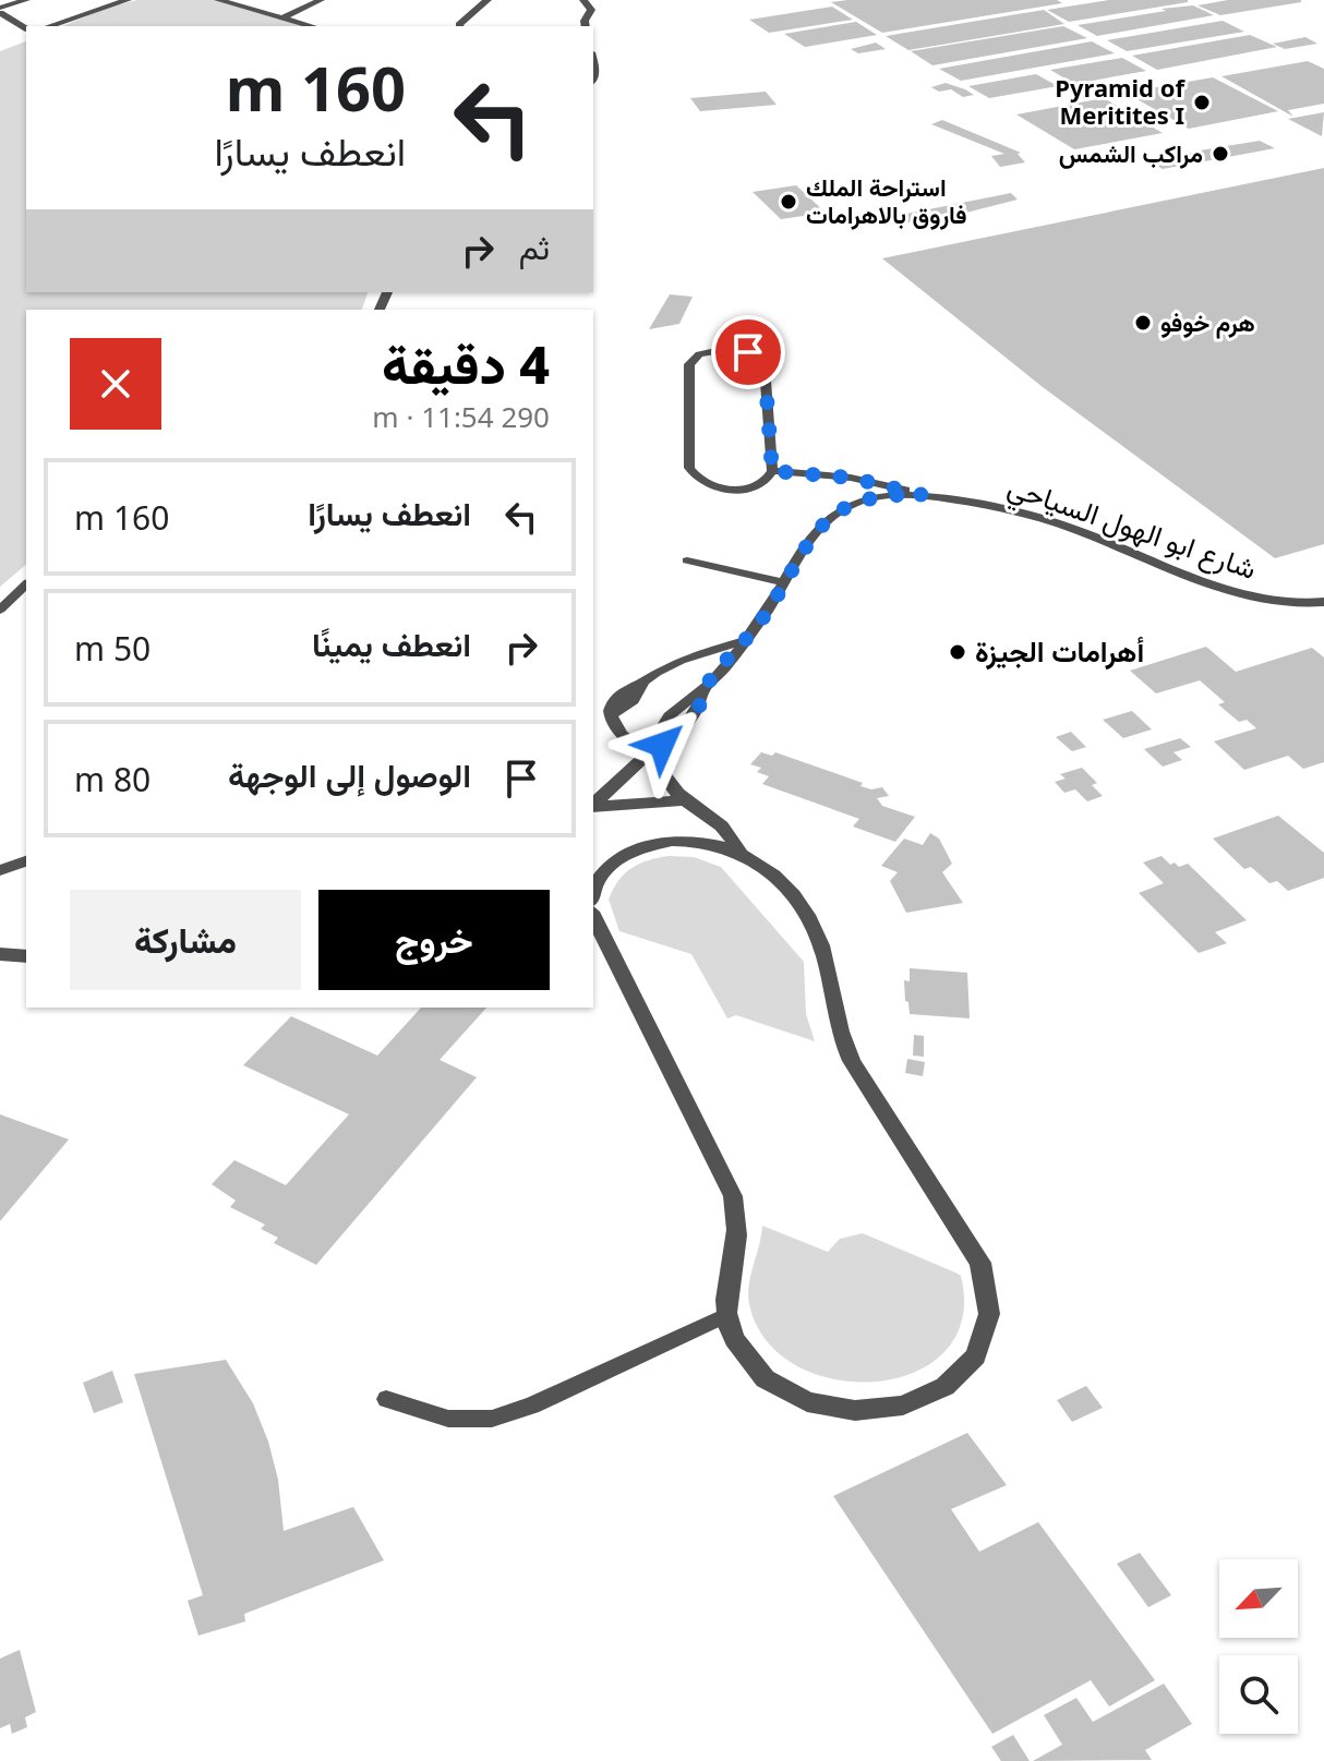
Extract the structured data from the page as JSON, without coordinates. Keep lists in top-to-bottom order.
{
  "streets": {
    "lane": ["شارع ابو الهول السياحي"]
  },
  "places": [
    "Pyramid of Meritites I",
    "مراكب الشمس",
    "استراحة الملك فاروق بالاهرامات",
    "هرم خوفو",
    "أهرامات الجيزة"
  ],
  "north": "bottom left",
  "page": {
    "turn": ["160 m", "انعطف يسارًا"],
    "then": "ثم",
    "heading": ["4 دقيقة", "290 m · 11:54"],
    "list": [
      {
        "name": "انعطف يسارًا",
        "value": "160 m"
      },
      {
        "name": "انعطف يمينًا",
        "value": "50 m"
      },
      {
        "name": "الوصول إلى الوجهة",
        "value": "80 m"
      }
    ],
    "buttons": ["خروج", "مشاركة"]
  }
}
